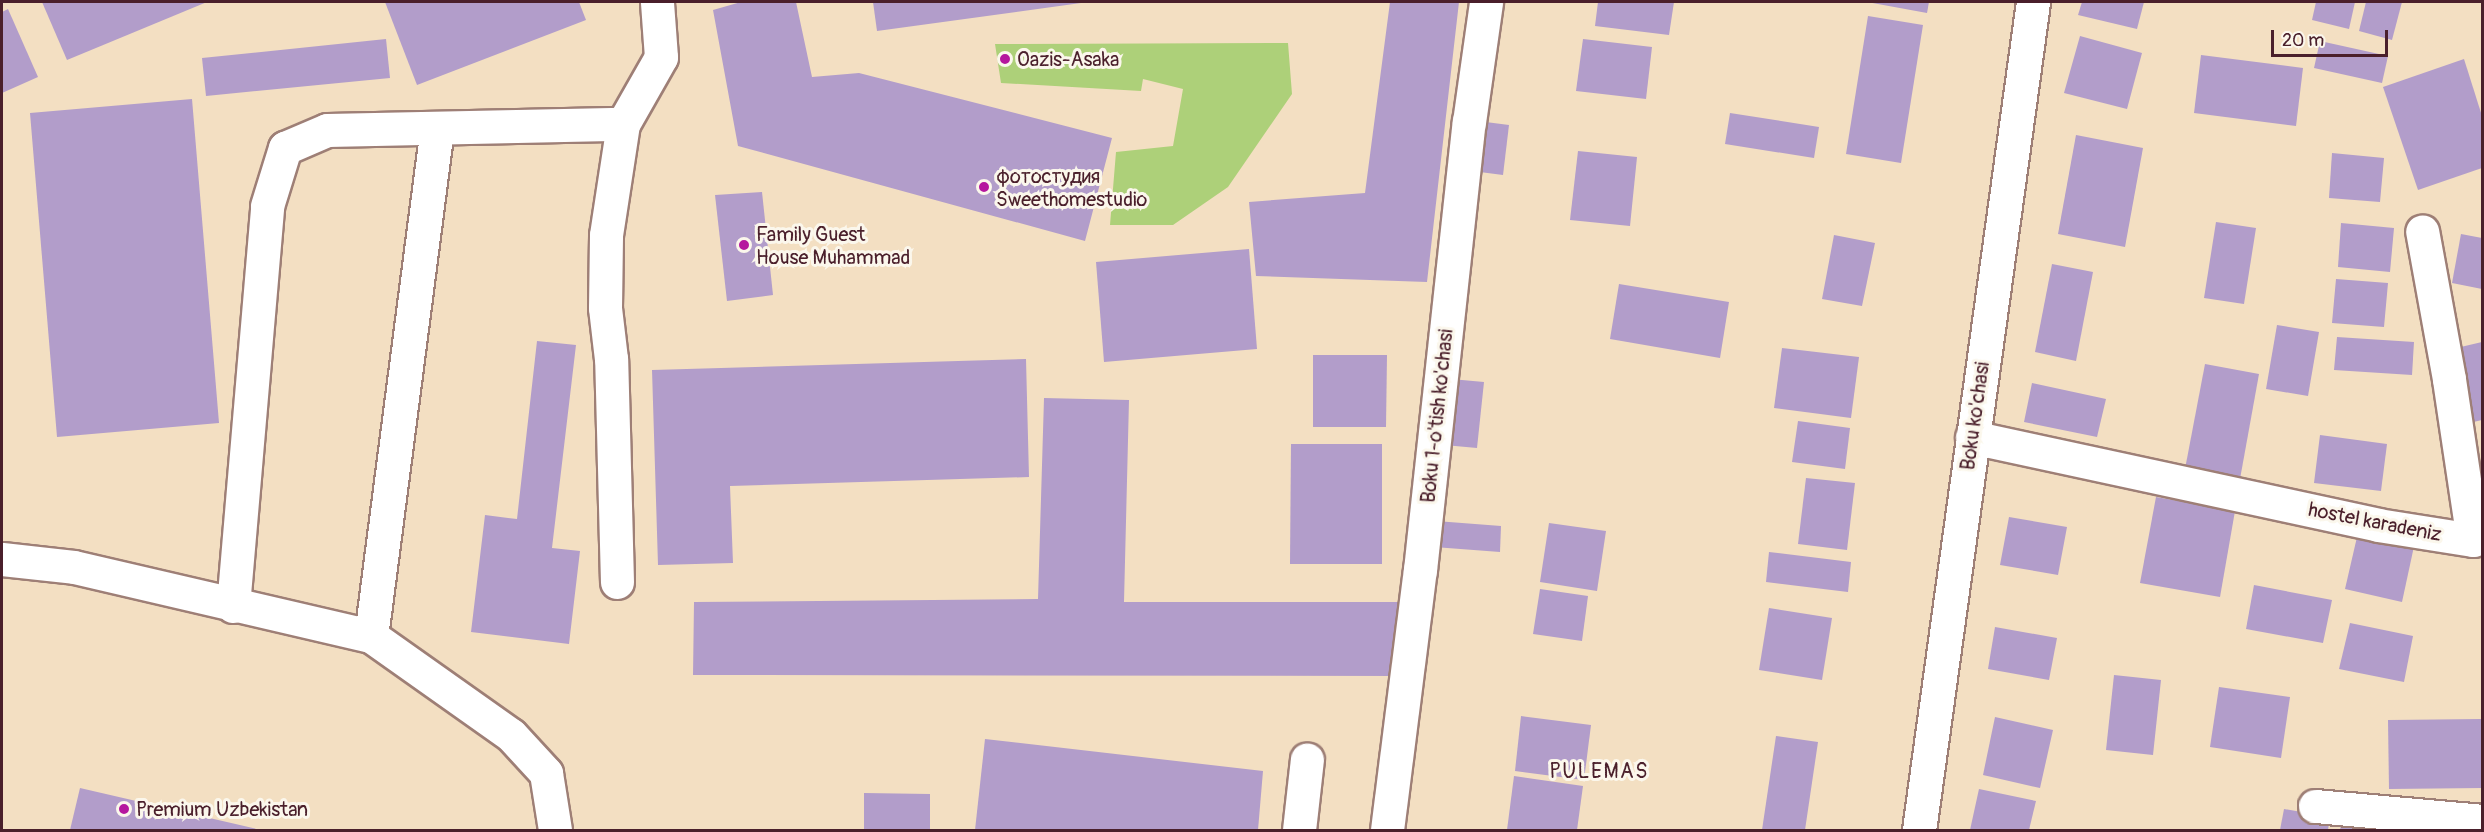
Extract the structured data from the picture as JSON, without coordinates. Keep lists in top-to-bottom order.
{
  "streets": {
    "street": ["Boku 1-o'tish ko'chasi", "Boku ko'chasi", "hostel karadeniz"]
  },
  "crossings": [
    ["Boku ko'chasi", "hostel karadeniz"]
  ],
  "districts": ["PULEMAS"],
  "places": [
    "Oazis-Asaka",
    "фотостудия Sweethomestudio",
    "Family Guest House Muhammad",
    "Premium Uzbekistan"
  ],
  "scale_bar": "20 m"
}
